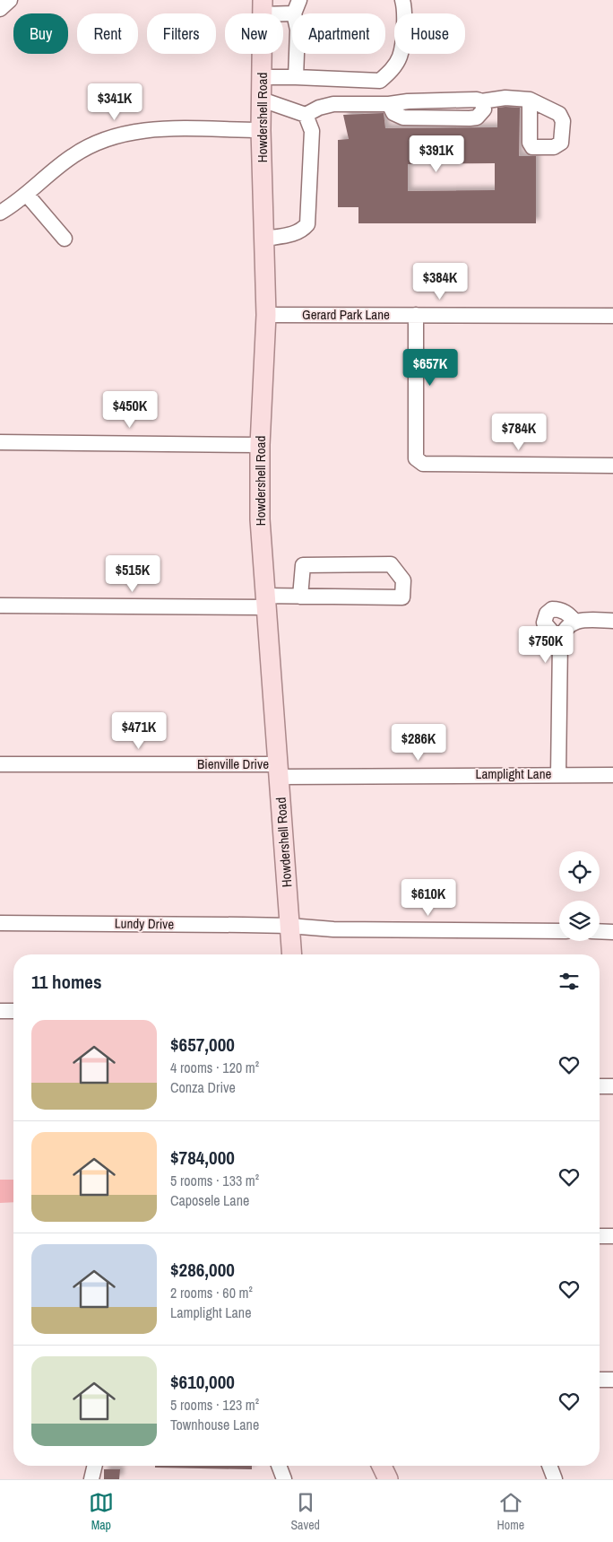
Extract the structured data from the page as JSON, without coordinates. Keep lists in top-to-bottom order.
{
  "streets": {
    "main road": ["Howdershell Road"],
    "street": [
      "Gerard Park Lane",
      "Bienville Drive",
      "Lamplight Lane",
      "Lundy Drive"
    ]
  },
  "crossings": [
    ["Howdershell Road", "Gerard Park Lane"],
    ["Howdershell Road", "Bienville Drive"],
    ["Howdershell Road", "Lamplight Lane"],
    ["Howdershell Road", "Lundy Drive"],
    ["Bienville Drive", "Lamplight Lane"]
  ],
  "page": {
    "chip": [
      "Buy",
      "Rent",
      "Filters",
      "New",
      "Apartment",
      "House"
    ],
    "price": [
      "$341K",
      "$391K",
      "$384K",
      "$657K",
      "$450K",
      "$784K",
      "$515K",
      "$750K",
      "$471K",
      "$286K",
      "$610K"
    ],
    "heading": "11 homes",
    "list": [
      {
        "name": "$657,000",
        "note": "4 rooms · 120 m² · Conza Drive"
      },
      {
        "name": "$784,000",
        "note": "5 rooms · 133 m² · Caposele Lane"
      },
      {
        "name": "$286,000",
        "note": "2 rooms · 60 m² · Lamplight Lane"
      },
      {
        "name": "$610,000",
        "note": "5 rooms · 123 m² · Townhouse Lane"
      }
    ],
    "tabs": ["Map", "Saved", "Home"]
  }
}
